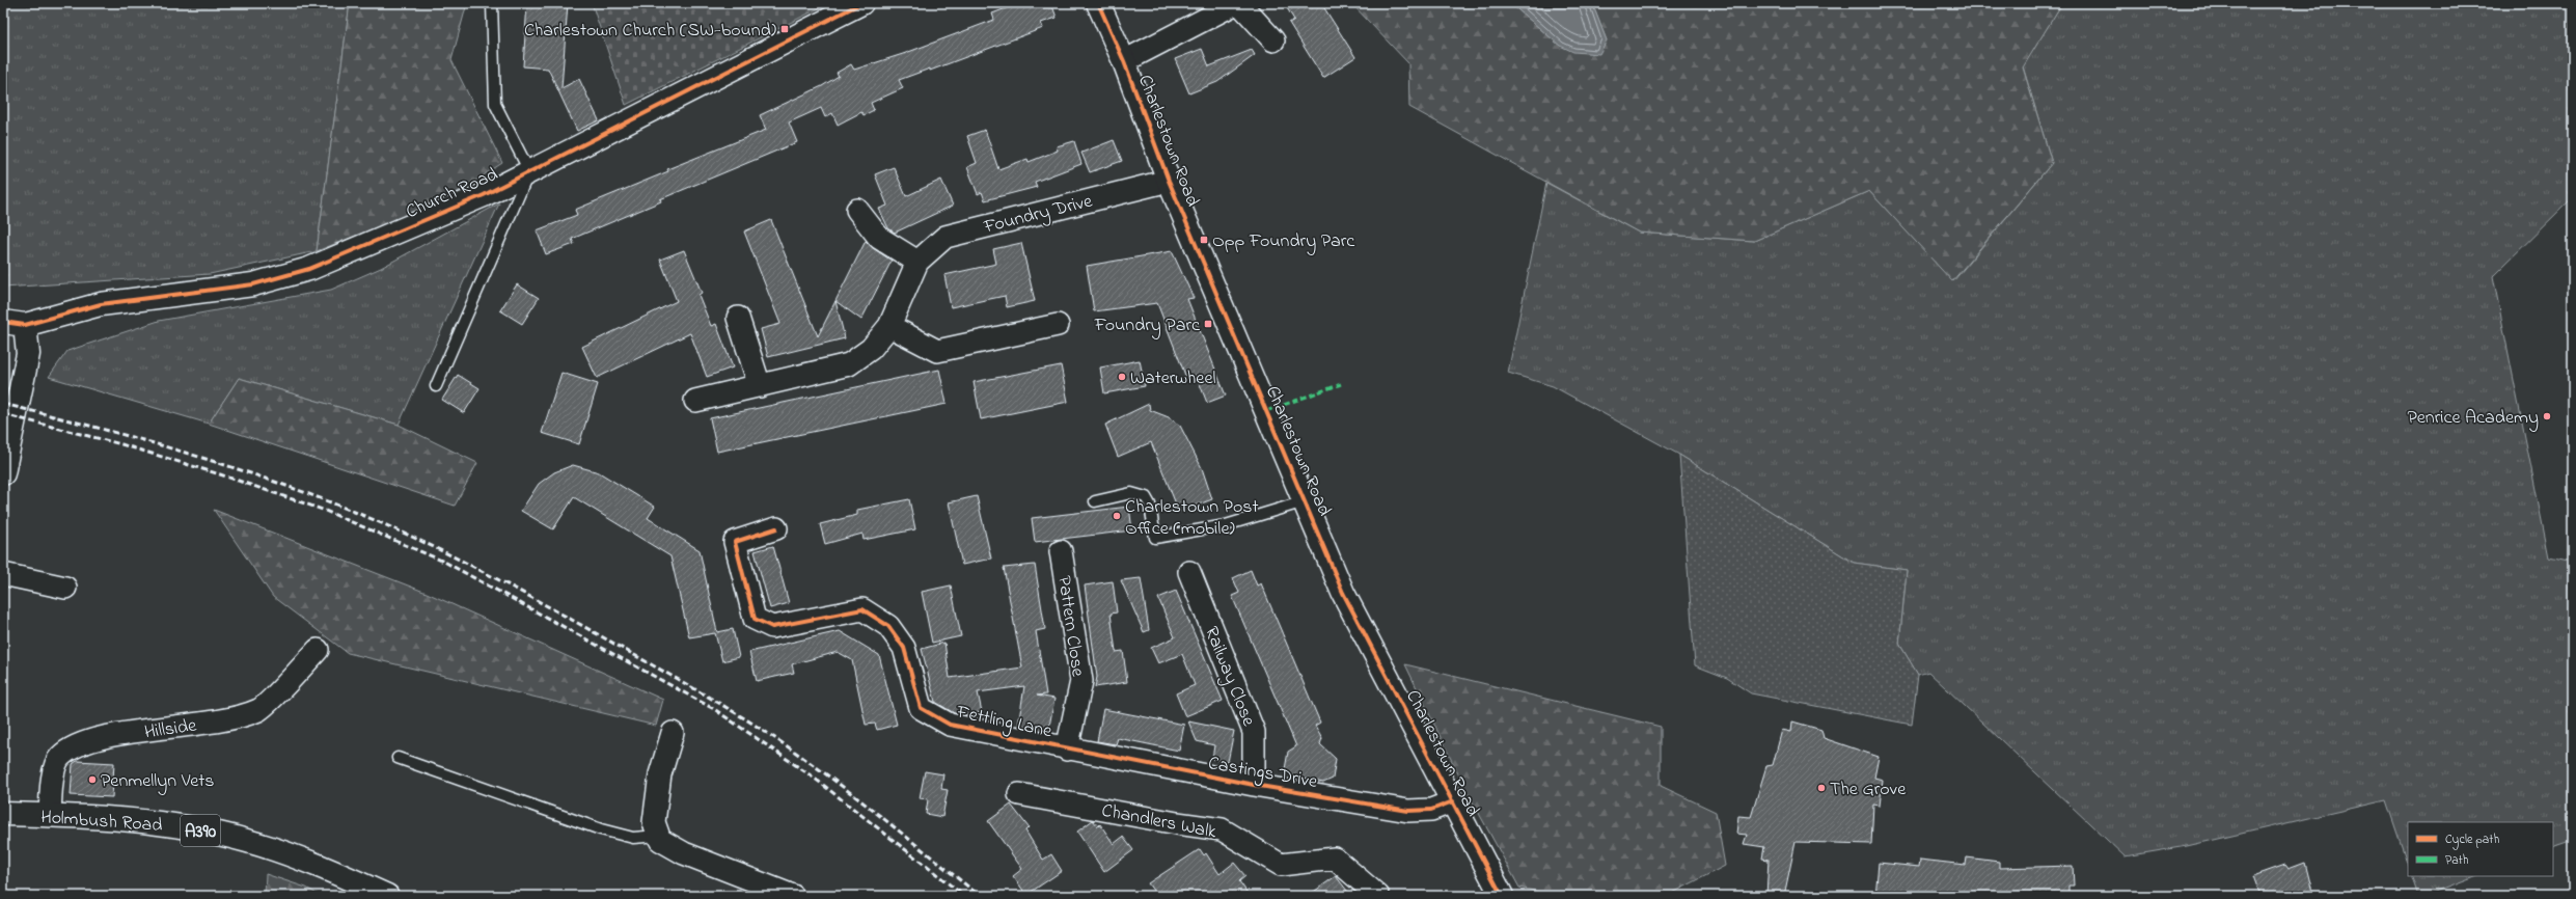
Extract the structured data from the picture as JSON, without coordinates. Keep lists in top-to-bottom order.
{
  "streets": {
    "main road": [
      "Charlestown Road",
      "Church Road",
      "Holmbush Road",
      "A390"
    ],
    "street": [
      "Foundry Drive",
      "Pattern Close",
      "Railway Close",
      "Fettling Lane",
      "Hillside",
      "Castings Drive",
      "Chandlers Walk"
    ]
  },
  "crossings": [
    ["Charlestown Road", "Foundry Drive"],
    ["Charlestown Road", "Castings Drive"],
    ["Pattern Close", "Fettling Lane"],
    ["Pattern Close", "Castings Drive"],
    ["Railway Close", "Castings Drive"],
    ["Fettling Lane", "Castings Drive"],
    ["Hillside", "Holmbush Road"]
  ],
  "places": {
    "transit": ["Charlestown Church (SW-bound)", "Opp Foundry Parc", "Foundry Parc"],
    "other": [
      "Waterwheel",
      "Penrice Academy",
      "Charlestown Post Office (mobile)",
      "Penmellyn Vets",
      "The Grove"
    ]
  },
  "legend": ["Cycle path", "Path"]
}
